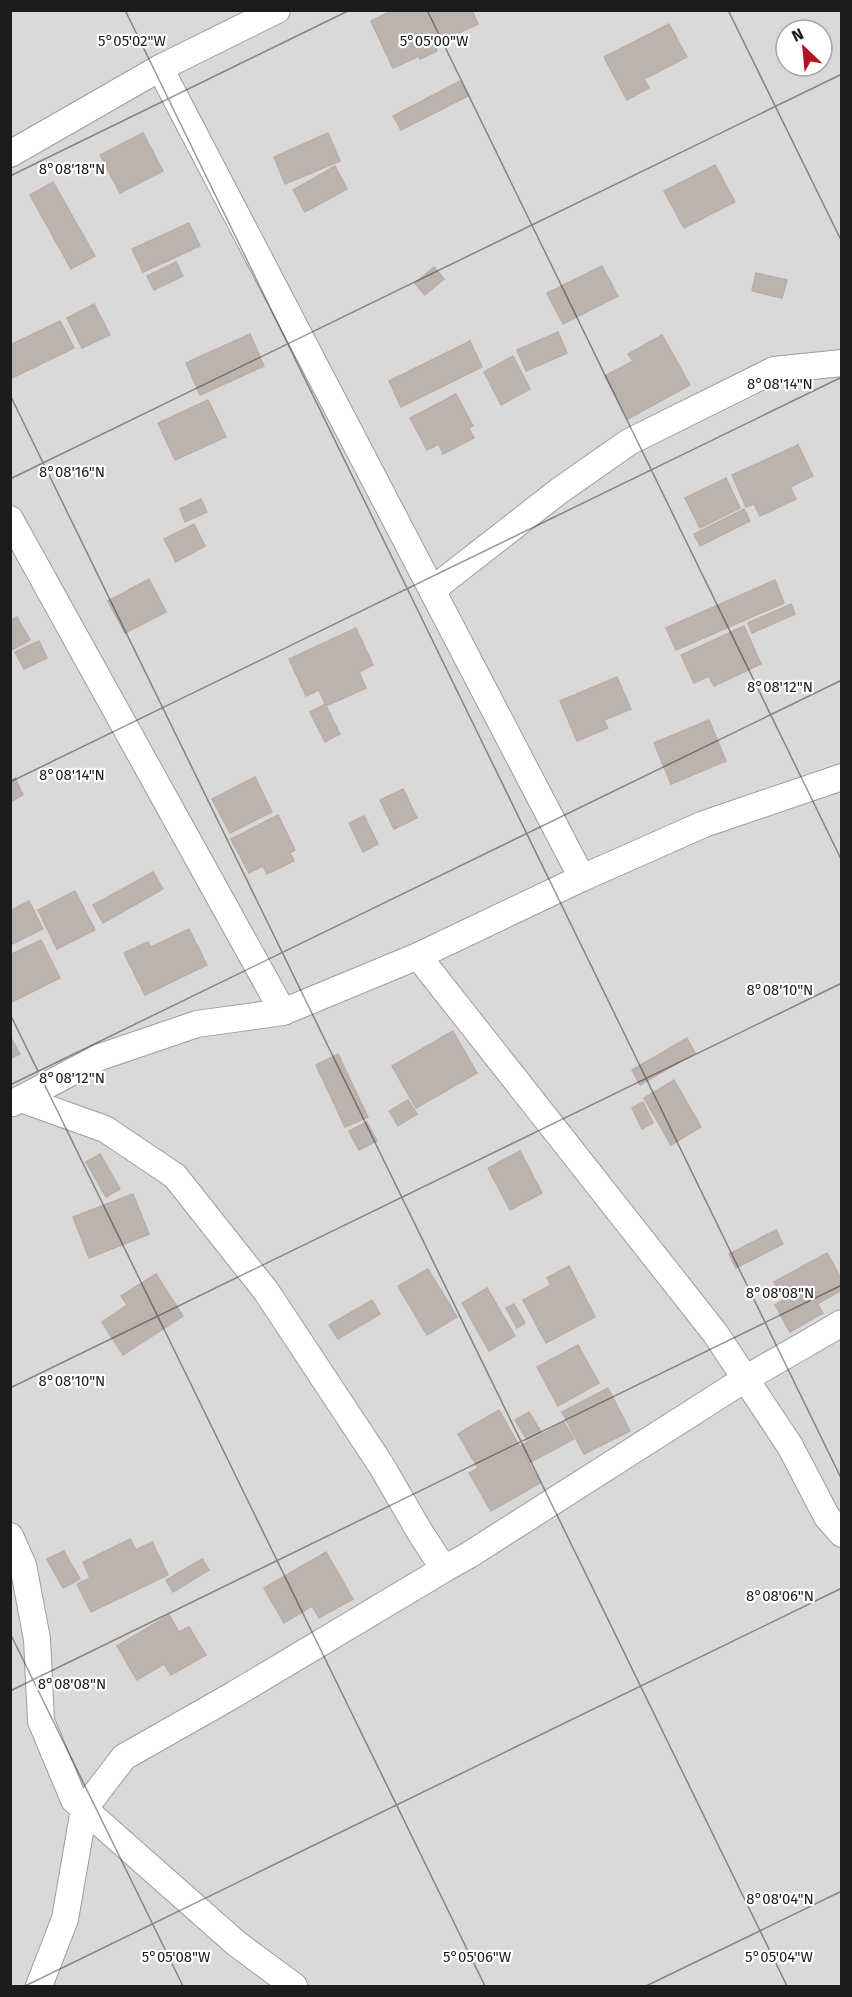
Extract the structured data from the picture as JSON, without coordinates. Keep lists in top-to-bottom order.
{
  "north": "top left",
  "coordinates": [
    "5°05'02\"W",
    "5°05'00\"W",
    "8°08'18\"N",
    "8°08'14\"N",
    "8°08'16\"N",
    "8°08'12\"N",
    "8°08'10\"N",
    "8°08'08\"N",
    "8°08'06\"N",
    "8°08'04\"N",
    "5°05'08\"W",
    "5°05'06\"W",
    "5°05'04\"W"
  ]
}
